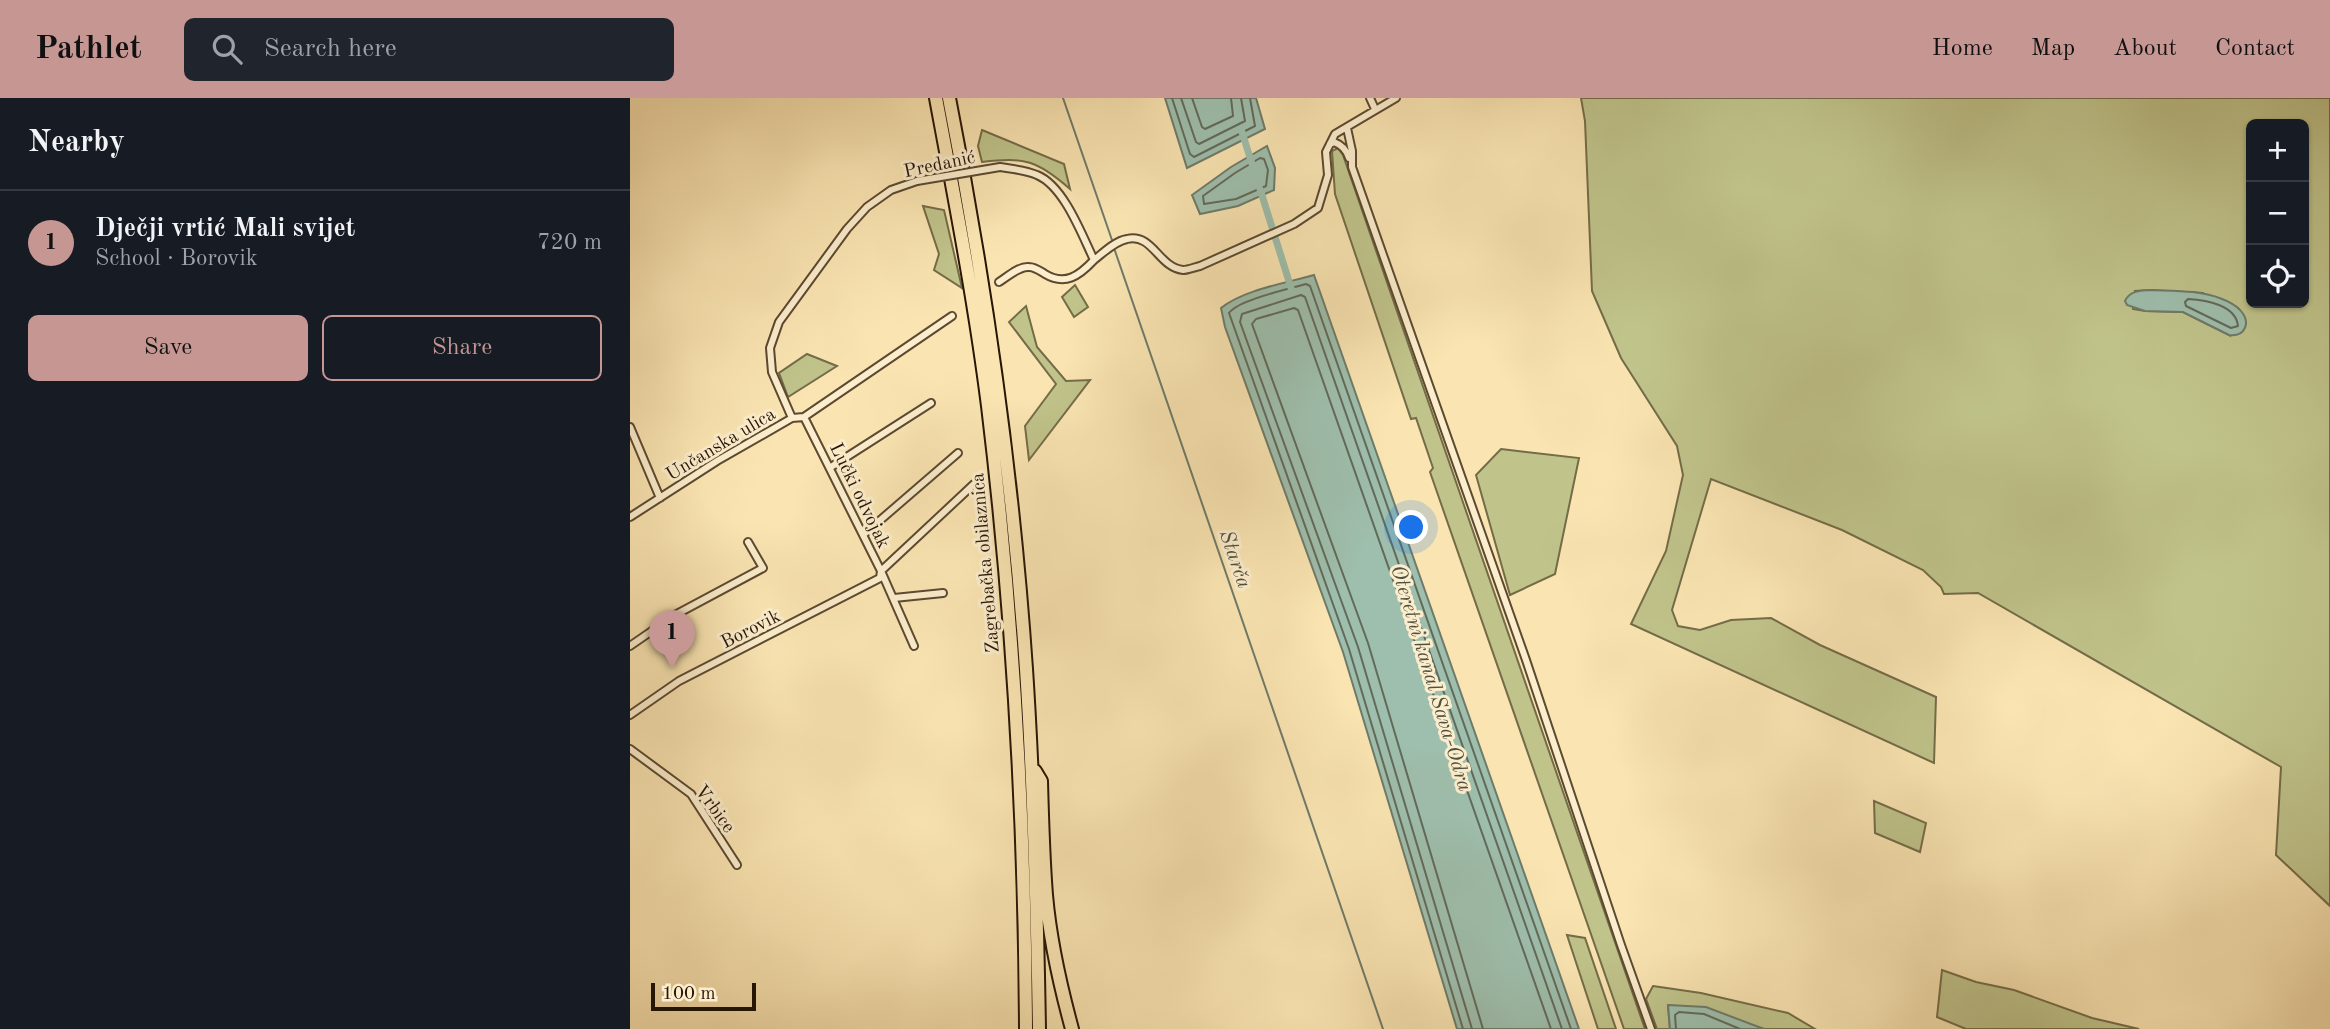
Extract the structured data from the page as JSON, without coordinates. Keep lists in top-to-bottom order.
{
  "streets": {
    "highway": ["Zagrebačka obilaznica"],
    "street": [
      "Predanić",
      "Unčanska ulica",
      "Lučki odvojak",
      "Borovik",
      "Vrbice"
    ]
  },
  "crossings": [
    ["Predanić", "Unčanska ulica"],
    ["Unčanska ulica", "Lučki odvojak"],
    ["Lučki odvojak", "Borovik"]
  ],
  "water": ["Starča", "Oteretni kanal Sava-Odra"],
  "scale_bar": "100 m",
  "page": {
    "header": "Pathlet",
    "search": "Search here",
    "nav": [
      "Home",
      "Map",
      "About",
      "Contact"
    ],
    "heading": "Nearby",
    "map_buttons": ["+", "−"],
    "list": [
      {
        "mark": "1",
        "name": "Dječji vrtić Mali svijet",
        "note": "School · Borovik",
        "value": "720 m"
      }
    ],
    "buttons": ["Save", "Share"],
    "pins": "1",
    "scale": "100 m"
  }
}
